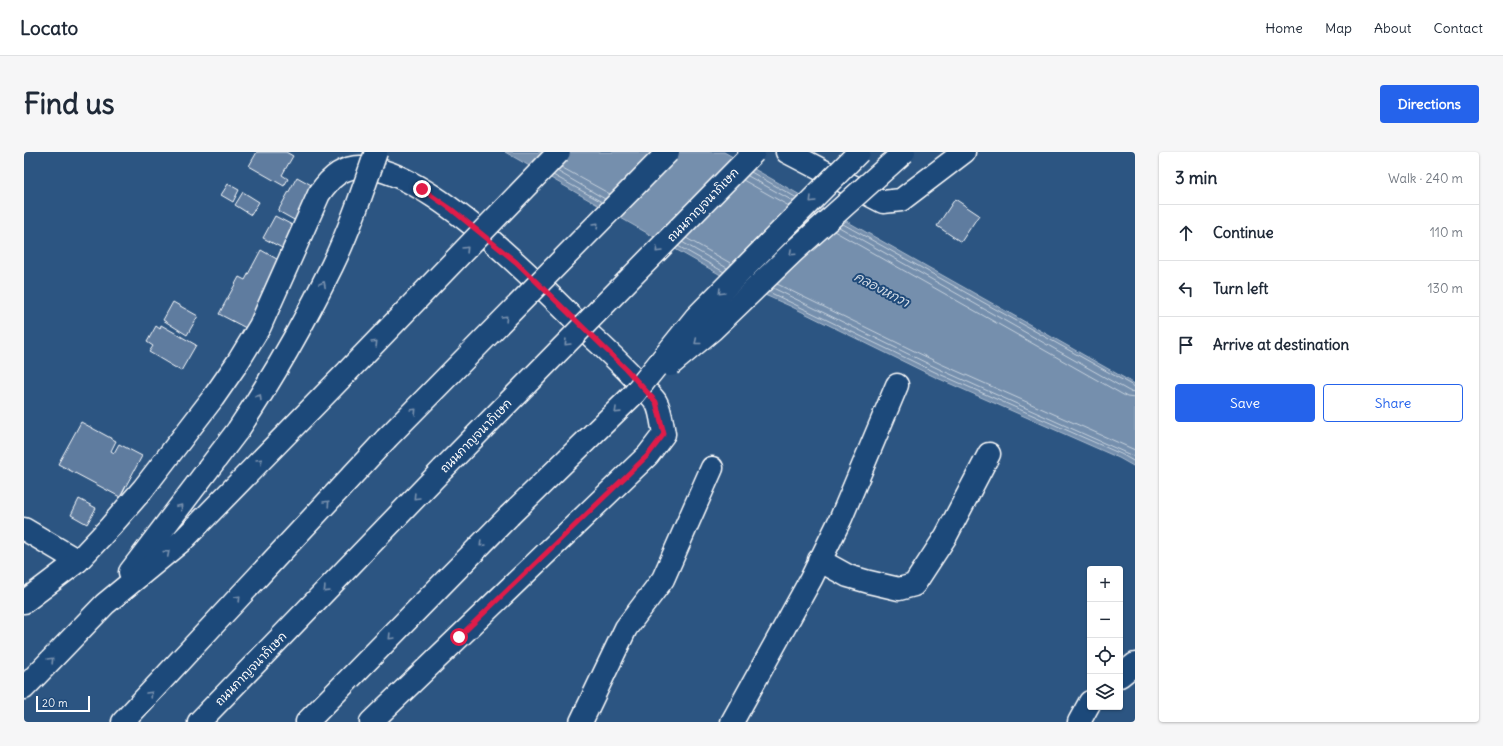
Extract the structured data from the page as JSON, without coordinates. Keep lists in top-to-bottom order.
{
  "streets": {
    "main road": ["ถนนกาญจนาภิเษก"]
  },
  "water": ["คลองหกวา"],
  "scale_bar": "20 m",
  "page": {
    "header": "Locato",
    "nav": [
      "Home",
      "Map",
      "About",
      "Contact"
    ],
    "buttons": [
      "Directions",
      ["Save", "Share"]
    ],
    "title": "Find us",
    "heading": ["3 min", "Walk · 240 m"],
    "list": [
      ["Continue", "110 m"],
      ["Turn left", "130 m"],
      "Arrive at destination"
    ],
    "map_buttons": ["+", "−"],
    "scale": "20 m"
  }
}
